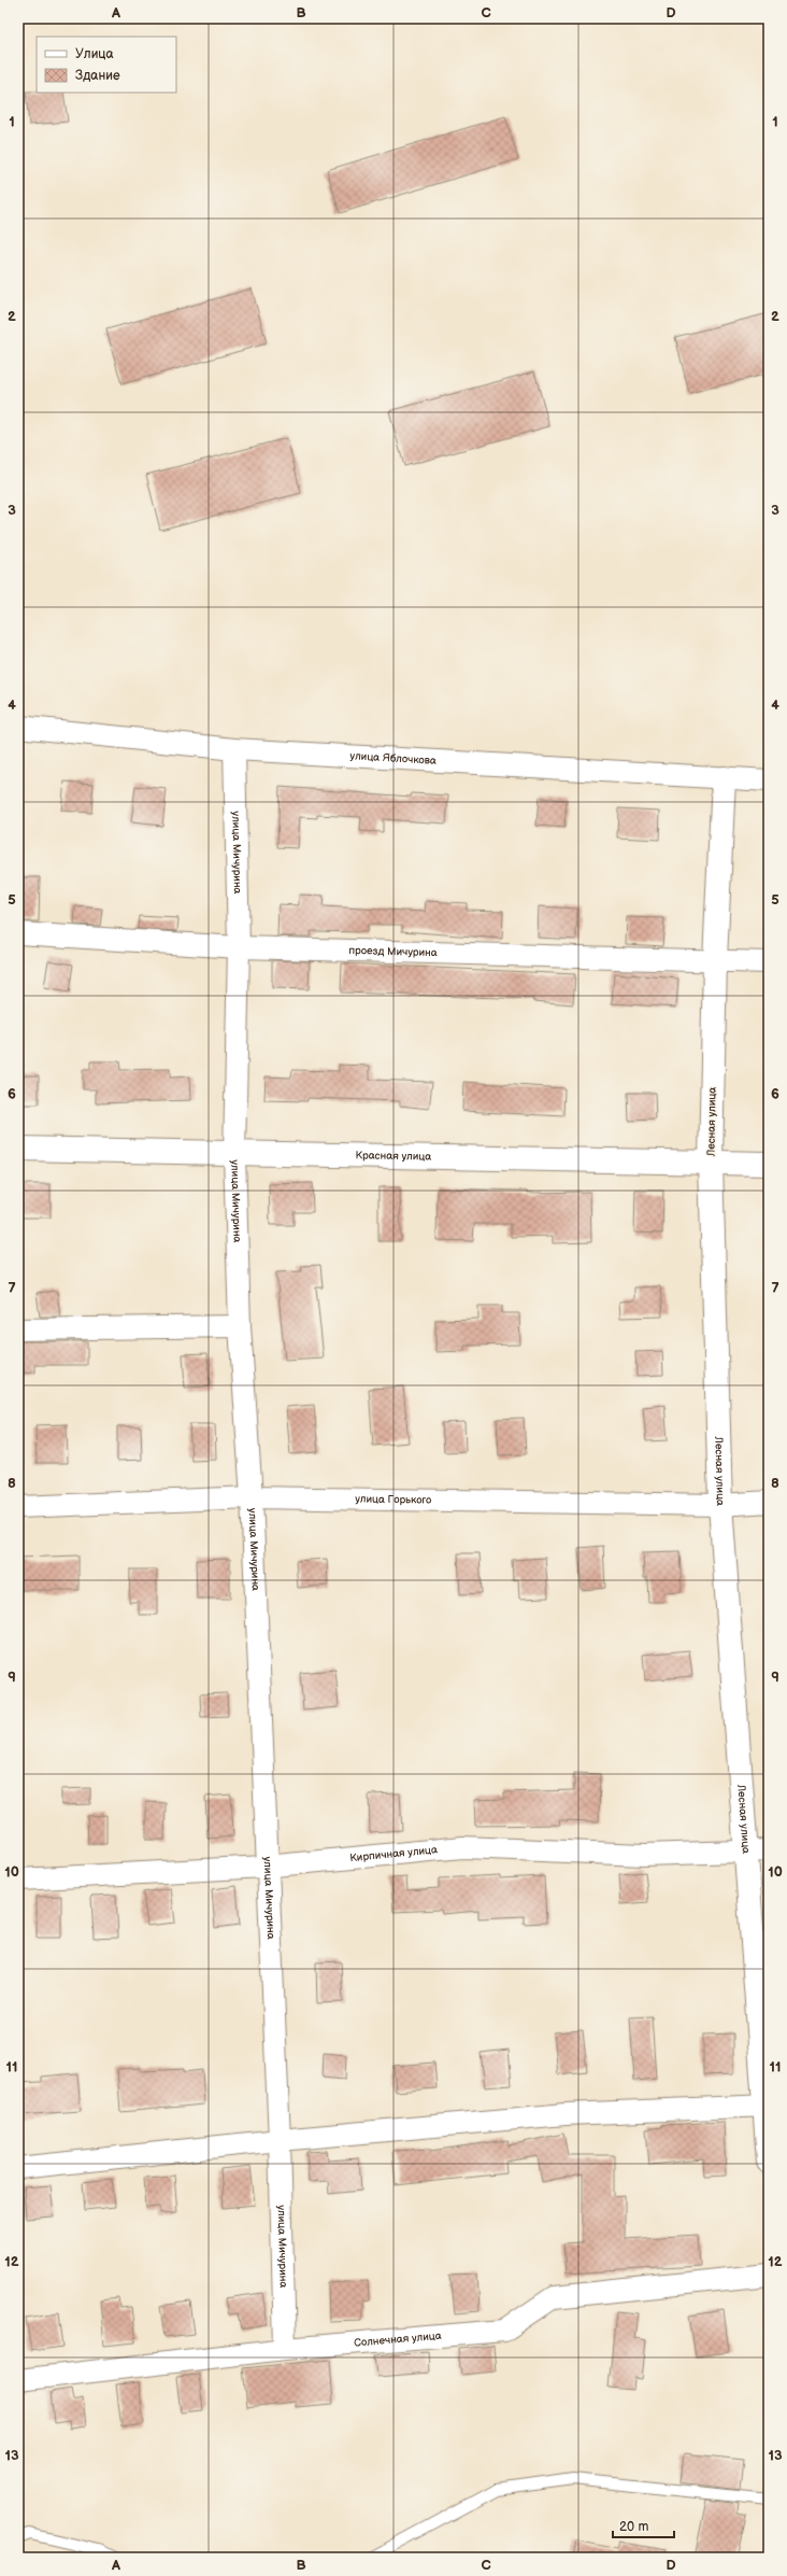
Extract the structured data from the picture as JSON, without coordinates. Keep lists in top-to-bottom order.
{
  "streets": {
    "street": [
      "улица Яблочкова",
      "улица Мичурина",
      "проезд Мичурина",
      "Лесная улица",
      "Красная улица",
      "улица Горького",
      "Кирпичная улица",
      "Солнечная улица"
    ]
  },
  "crossings": [
    ["улица Яблочкова", "улица Мичурина"],
    ["улица Яблочкова", "Лесная улица"],
    ["улица Мичурина", "проезд Мичурина"],
    ["улица Мичурина", "Красная улица"],
    ["улица Мичурина", "улица Горького"],
    ["улица Мичурина", "Кирпичная улица"],
    ["улица Мичурина", "Солнечная улица"],
    ["проезд Мичурина", "Лесная улица"],
    ["Лесная улица", "Красная улица"],
    ["Лесная улица", "улица Горького"],
    ["Лесная улица", "Кирпичная улица"]
  ],
  "legend": ["Улица", "Здание"],
  "scale_bar": "20 m",
  "grid": {
    "columns": [
      "A",
      "B",
      "C",
      "D"
    ],
    "rows": [
      "1",
      "2",
      "3",
      "4",
      "5",
      "6",
      "7",
      "8",
      "9",
      "10",
      "11",
      "12",
      "13"
    ]
  }
}
